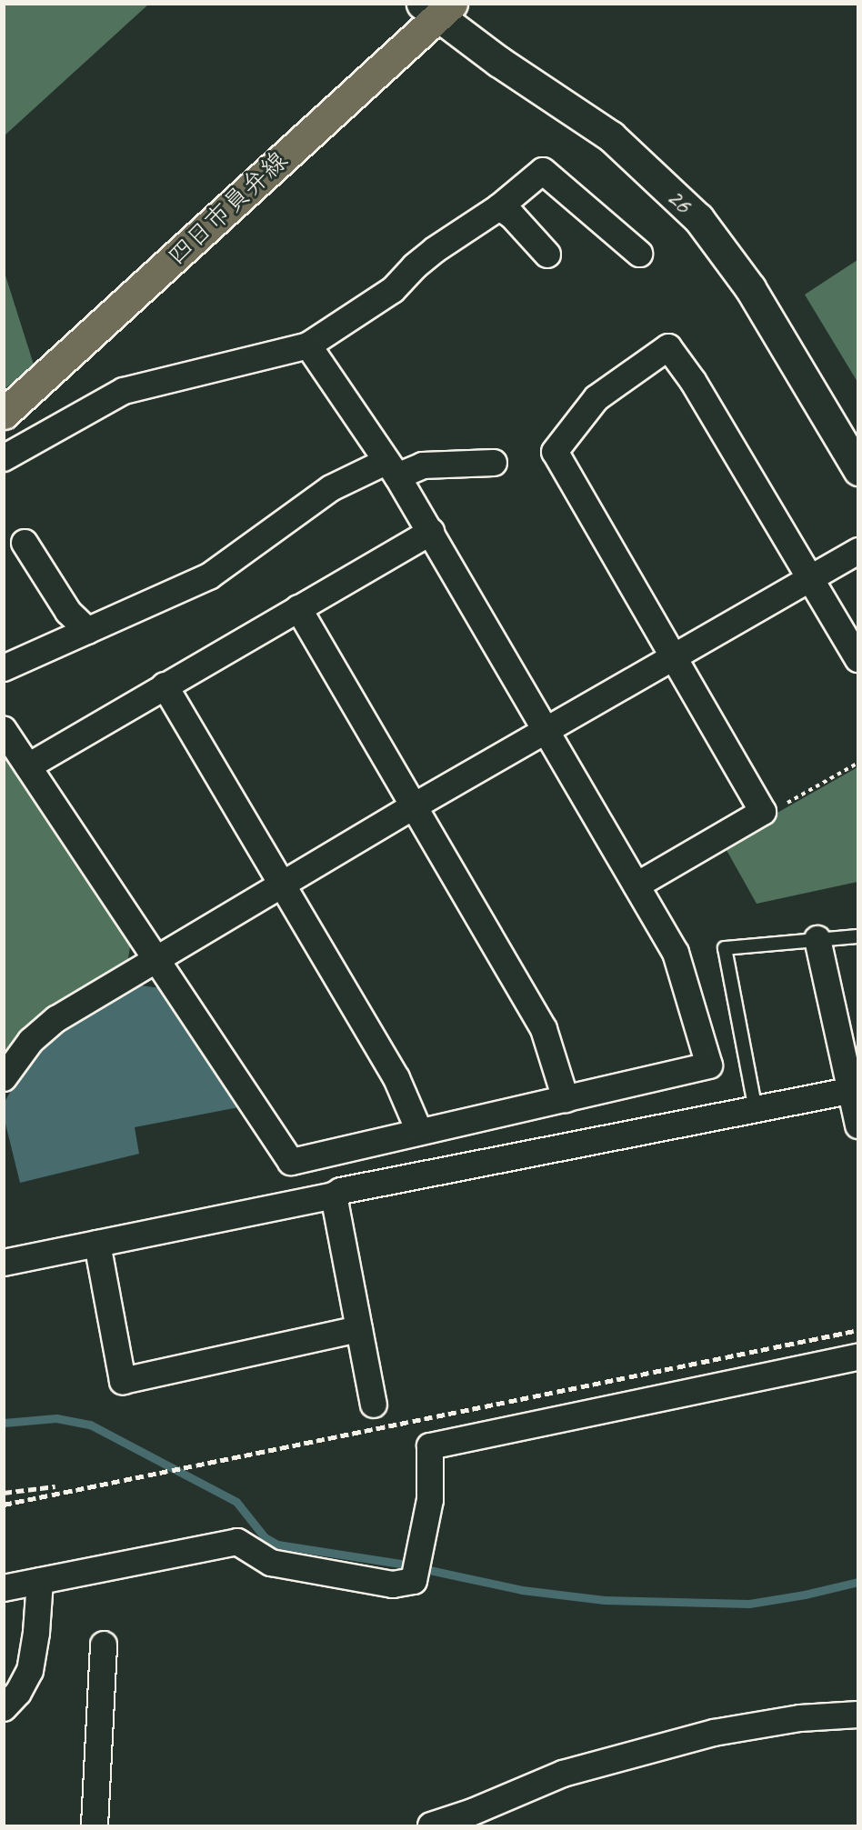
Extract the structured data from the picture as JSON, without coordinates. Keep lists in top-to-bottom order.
{
  "streets": {
    "main road": ["四日市員弁線"],
    "street": ["26"]
  },
  "crossings": [
    ["26", "四日市員弁線"]
  ]
}
